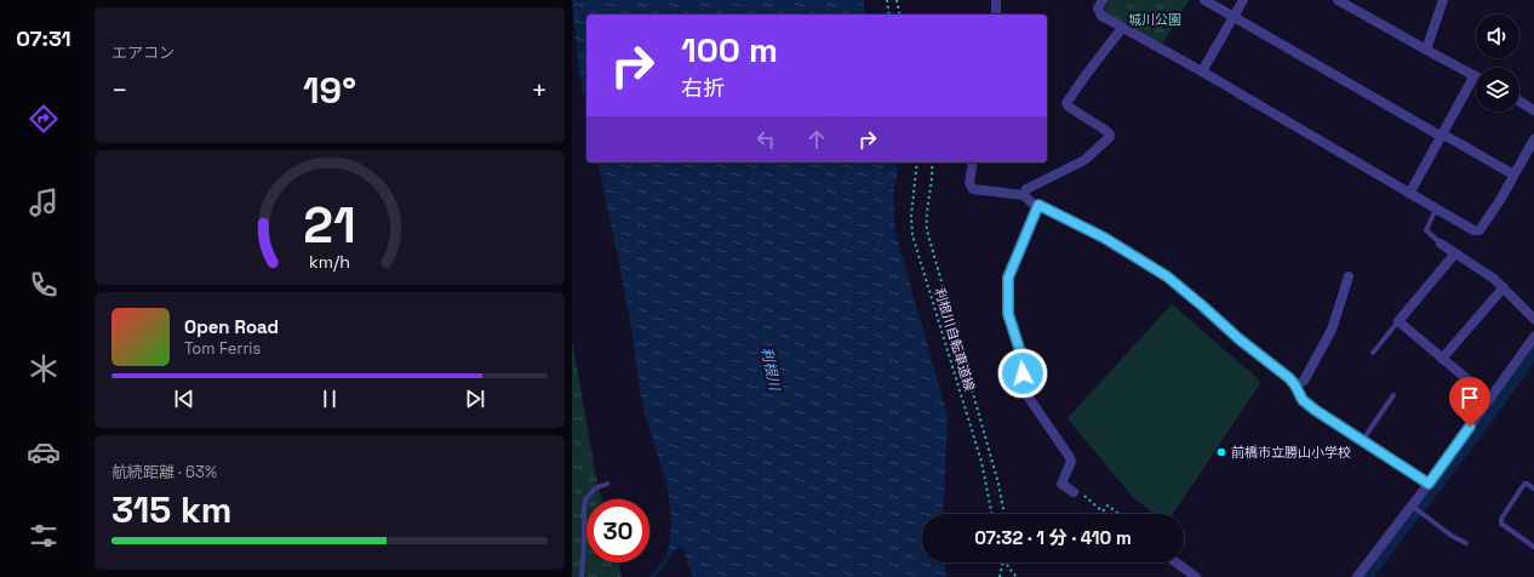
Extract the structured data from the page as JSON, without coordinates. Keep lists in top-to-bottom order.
{
  "streets": {
    "path": ["利根川自転車道線"]
  },
  "water": ["利根川"],
  "parks": ["城川公園"],
  "places": ["前橋市立勝山小学校"],
  "page": {
    "tabs": "07:31",
    "tile": [
      "エアコン",
      ["航続距離 · 63%", "315 km"]
    ],
    "turn": ["100 m", "右折"],
    "heat": ["−", "19°", "+"],
    "song": ["Open Road", "Tom Ferris"],
    "limit": "30",
    "trip": "07:32 · 1 分 · 410 m",
    "gauge": ["21", "km/h"]
  }
}
